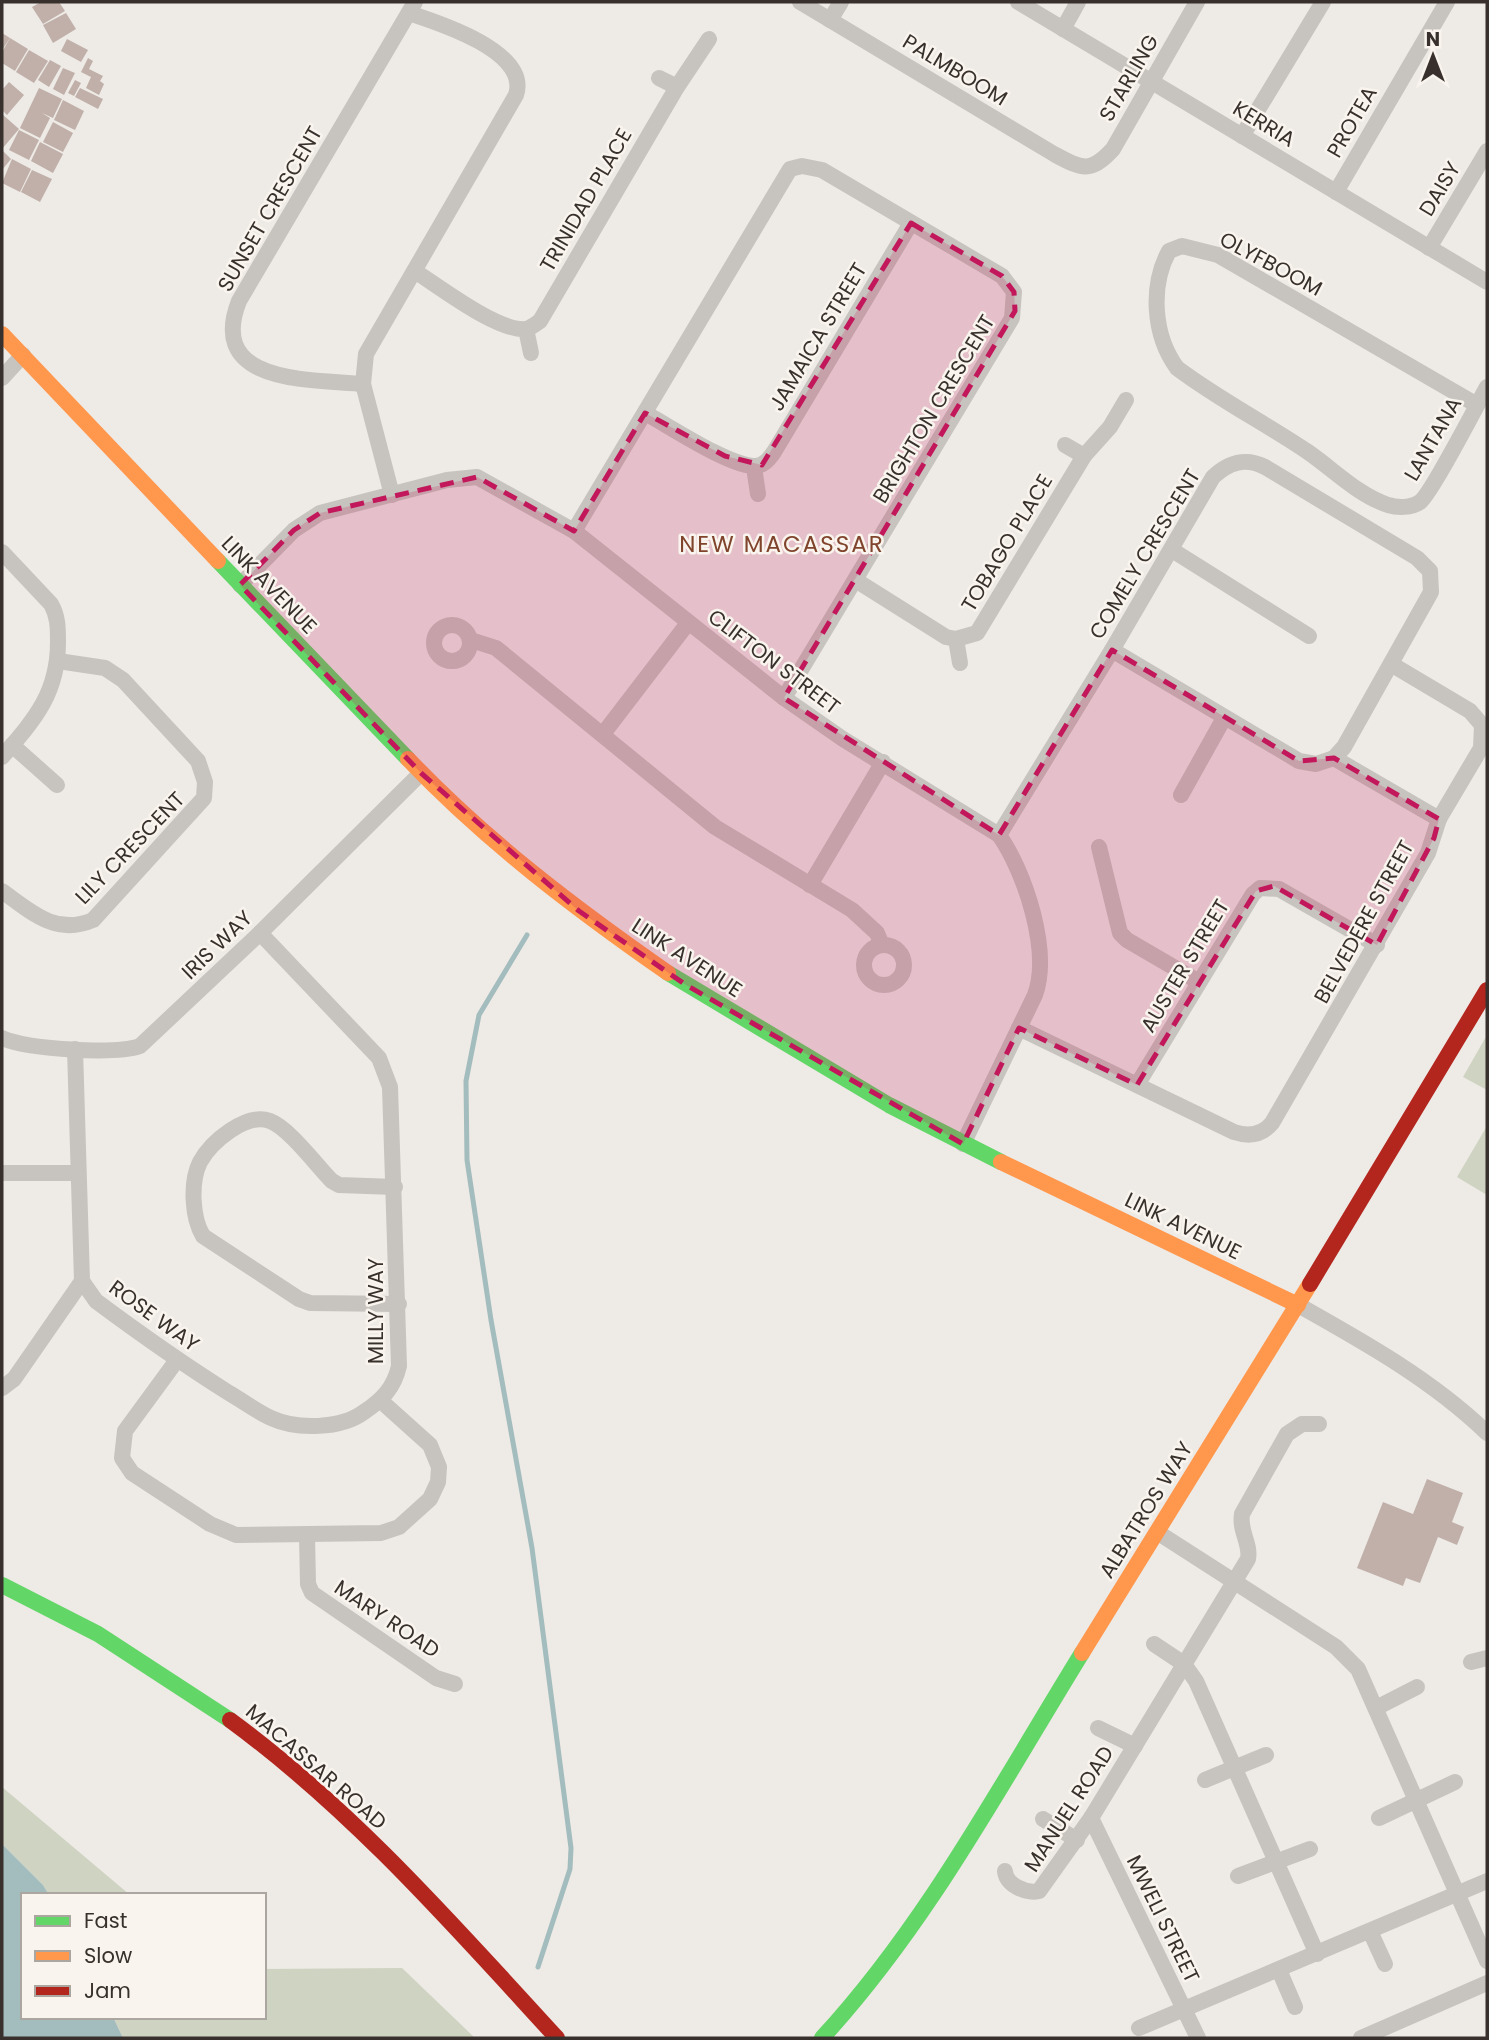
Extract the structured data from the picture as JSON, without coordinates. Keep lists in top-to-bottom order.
{
  "streets": {
    "street": [
      "PALMBOOM",
      "STARLING",
      "PROTEA",
      "KERRIA",
      "DAISY",
      "TRINIDAD PLACE",
      "SUNSET CRESCENT",
      "OLYFBOOM",
      "JAMAICA STREET",
      "BRIGHTON CRESCENT",
      "LANTANA",
      "TOBAGO PLACE",
      "COMELY CRESCENT",
      "LINK AVENUE",
      "CLIFTON STREET",
      "LILY CRESCENT",
      "BELVEDERE STREET",
      "IRIS WAY",
      "AUSTER STREET",
      "MILLY WAY",
      "ROSE WAY",
      "ALBATROS WAY",
      "MARY ROAD",
      "MACASSAR ROAD",
      "MANUEL ROAD",
      "MWELI STREET"
    ]
  },
  "crossings": [
    ["PALMBOOM", "STARLING"],
    ["STARLING", "KERRIA"],
    ["PROTEA", "KERRIA"],
    ["KERRIA", "DAISY"],
    ["SUNSET CRESCENT", "CLIFTON STREET"],
    ["OLYFBOOM", "LANTANA"],
    ["JAMAICA STREET", "BRIGHTON CRESCENT"],
    ["BRIGHTON CRESCENT", "TOBAGO PLACE"],
    ["BRIGHTON CRESCENT", "CLIFTON STREET"],
    ["COMELY CRESCENT", "CLIFTON STREET"],
    ["COMELY CRESCENT", "BELVEDERE STREET"],
    ["LINK AVENUE", "CLIFTON STREET"],
    ["LINK AVENUE", "IRIS WAY"],
    ["LINK AVENUE", "ALBATROS WAY"],
    ["CLIFTON STREET", "BELVEDERE STREET"],
    ["BELVEDERE STREET", "AUSTER STREET"],
    ["IRIS WAY", "MILLY WAY"],
    ["IRIS WAY", "ROSE WAY"],
    ["MILLY WAY", "ROSE WAY"],
    ["MANUEL ROAD", "MWELI STREET"]
  ],
  "districts": ["NEW MACASSAR"],
  "legend": ["Fast", "Slow", "Jam"],
  "north": "top"
}
